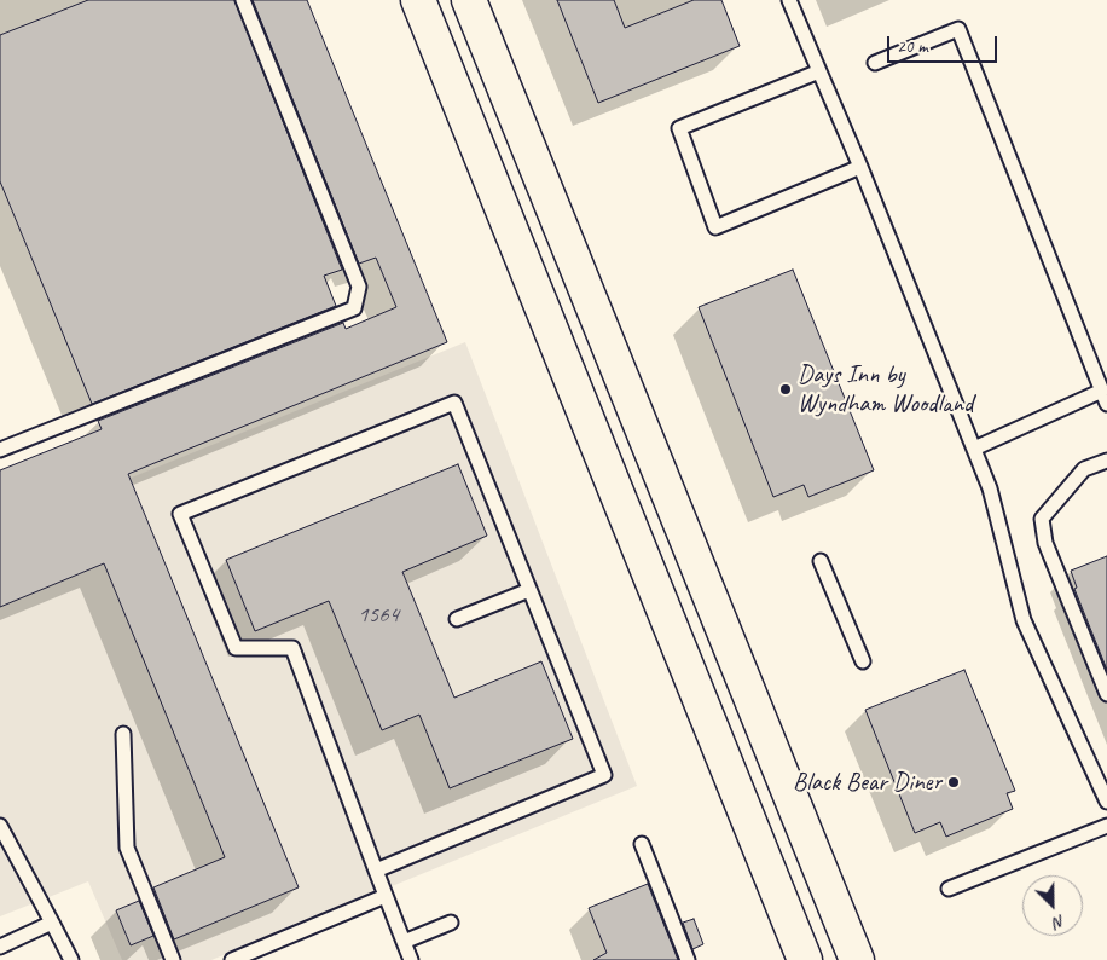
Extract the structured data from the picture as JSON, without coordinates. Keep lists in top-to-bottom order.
{
  "places": ["Days Inn by Wyndham Woodland", "Black Bear Diner"],
  "house_numbers": ["1564"],
  "scale_bar": "20 m",
  "north": "bottom right"
}
